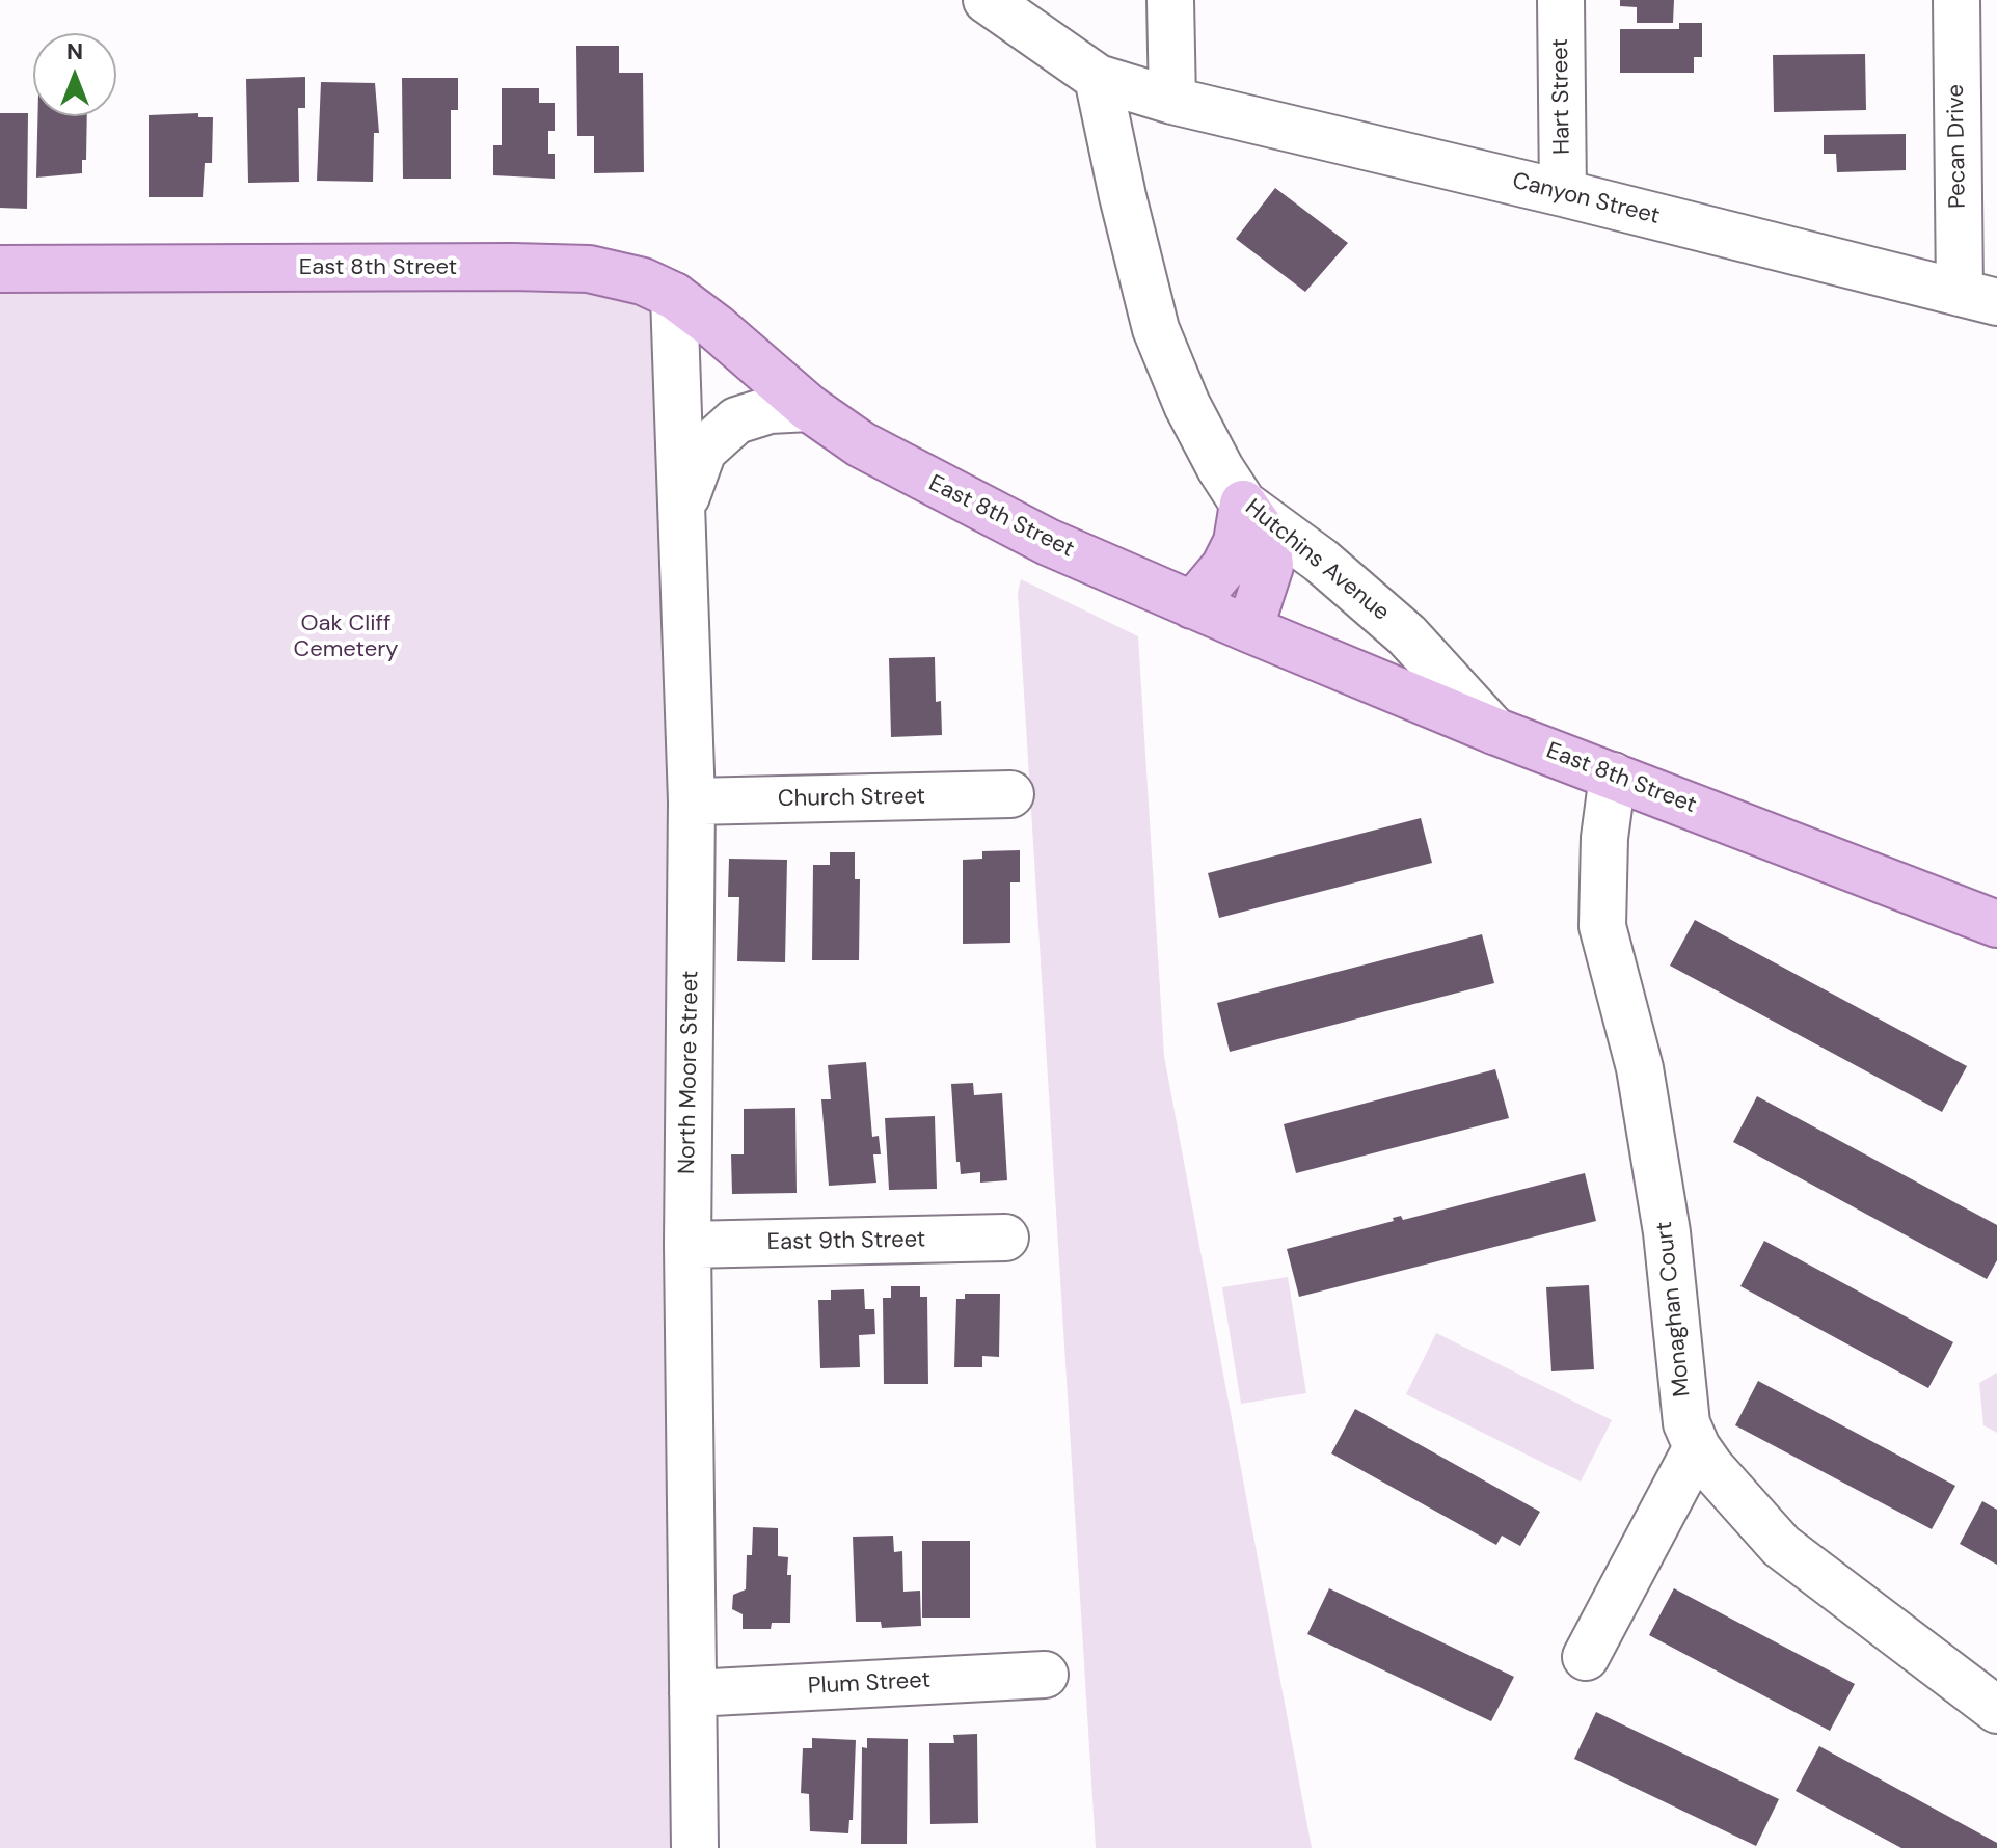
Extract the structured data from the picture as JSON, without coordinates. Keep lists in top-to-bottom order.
{
  "streets": {
    "main road": ["East 8th Street"],
    "street": [
      "Hart Street",
      "Pecan Drive",
      "Canyon Street",
      "Hutchins Avenue",
      "Church Street",
      "North Moore Street",
      "East 9th Street",
      "Monaghan Court",
      "Plum Street"
    ]
  },
  "crossings": [
    ["Hart Street", "Canyon Street"],
    ["Pecan Drive", "Canyon Street"],
    ["East 8th Street", "Hutchins Avenue"],
    ["East 8th Street", "North Moore Street"],
    ["East 8th Street", "Monaghan Court"],
    ["Church Street", "North Moore Street"],
    ["North Moore Street", "East 9th Street"],
    ["North Moore Street", "Plum Street"]
  ],
  "parks": ["Oak Cliff Cemetery"],
  "north": "top"
}
